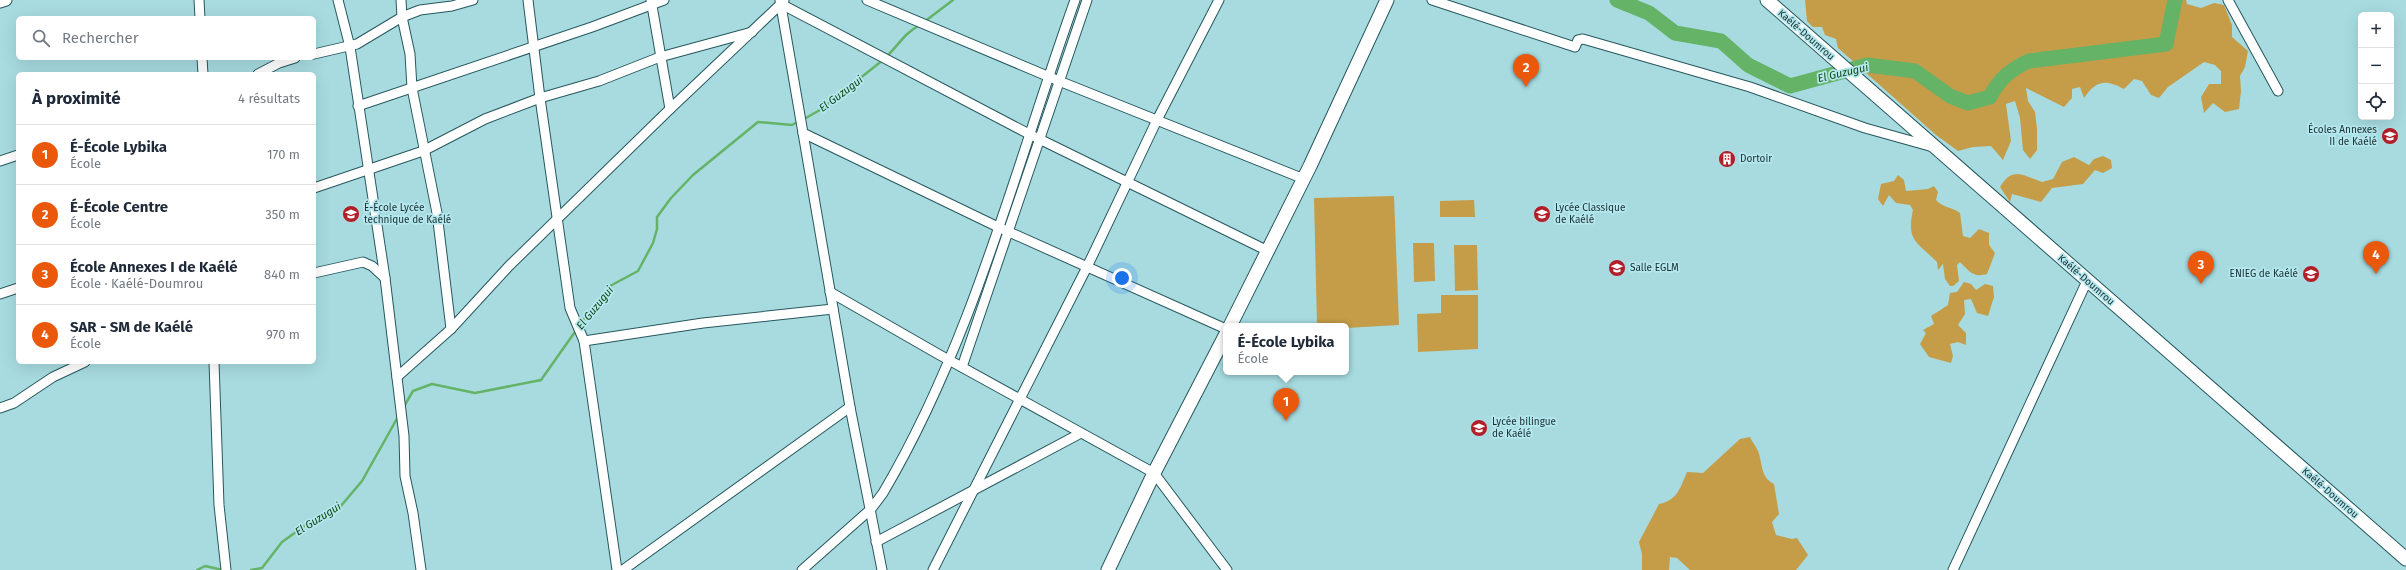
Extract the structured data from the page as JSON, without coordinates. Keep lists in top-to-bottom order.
{
  "streets": {
    "main road": ["Kaélé-Doumrou"]
  },
  "water": ["El Guzugui"],
  "places": {
    "school or university": [
      "Écoles Annexes II de Kaélé",
      "É-École Lycée technique de Kaélé",
      "Lycée Classique de Kaélé",
      "Salle EGLM",
      "ENIEG de Kaélé",
      "Lycée bilingue de Kaélé"
    ],
    "building": ["Dortoir"]
  },
  "page": {
    "map_buttons": ["+", "−"],
    "search": "Rechercher",
    "pins": [
      "2",
      "4",
      "3",
      "1"
    ],
    "heading": ["À proximité", "4 résultats"],
    "list": [
      {
        "mark": "1",
        "name": "É-École Lybika",
        "note": "École",
        "value": "170 m"
      },
      {
        "mark": "2",
        "name": "É-École Centre",
        "note": "École",
        "value": "350 m"
      },
      {
        "mark": "3",
        "name": "École Annexes I de Kaélé",
        "note": "École · Kaélé-Doumrou",
        "value": "840 m"
      },
      {
        "mark": "4",
        "name": "SAR - SM de Kaélé",
        "note": "École",
        "value": "970 m"
      }
    ],
    "popup": ["É-École Lybika", "École"]
  }
}
